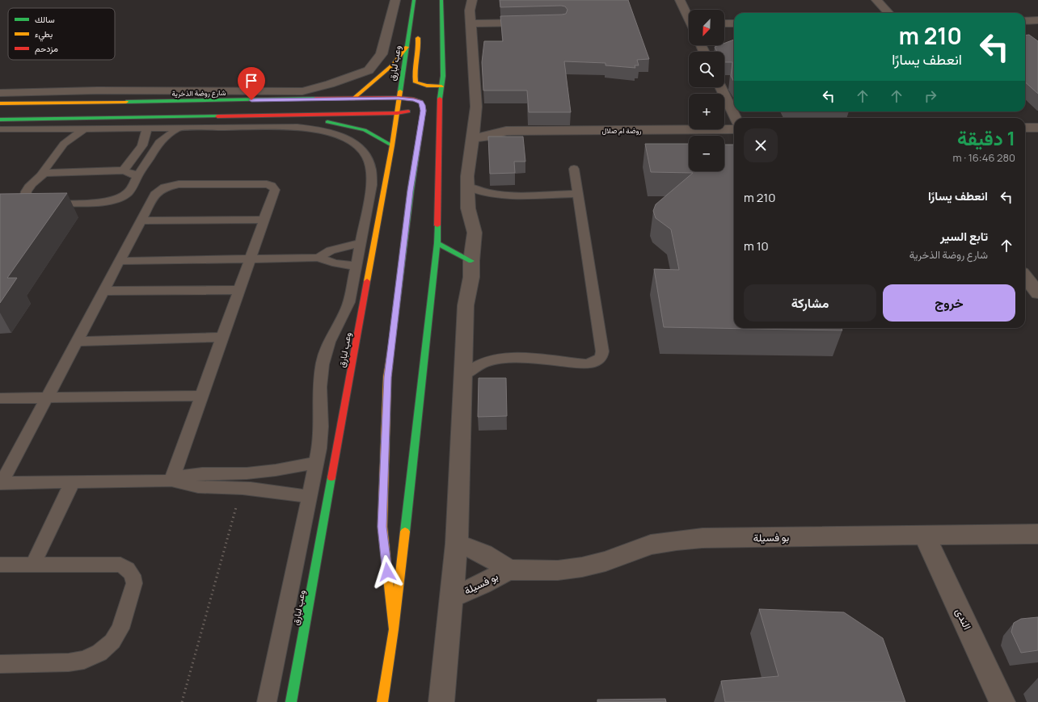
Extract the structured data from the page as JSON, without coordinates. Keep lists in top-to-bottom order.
{
  "streets": {
    "street": [
      "وعب لبارق",
      "شارع روضة الذخرية",
      "روضة ام صلال",
      "بو فسيلة",
      "الندى"
    ]
  },
  "crossings": [
    ["وعب لبارق", "شارع روضة الذخرية"],
    ["بو فسيلة", "الندى"]
  ],
  "legend": ["سالك", "بطيء", "مزدحم"],
  "north": "bottom left",
  "page": {
    "map_buttons": ["+", "−"],
    "turn": ["210 m", "انعطف يسارًا"],
    "heading": ["1 دقيقة", "280 m · 16:46"],
    "list": [
      {
        "name": "انعطف يسارًا",
        "value": "210 m"
      },
      {
        "name": "تابع السير",
        "note": "شارع روضة الذخرية",
        "value": "10 m"
      }
    ],
    "buttons": ["خروج", "مشاركة"]
  }
}
